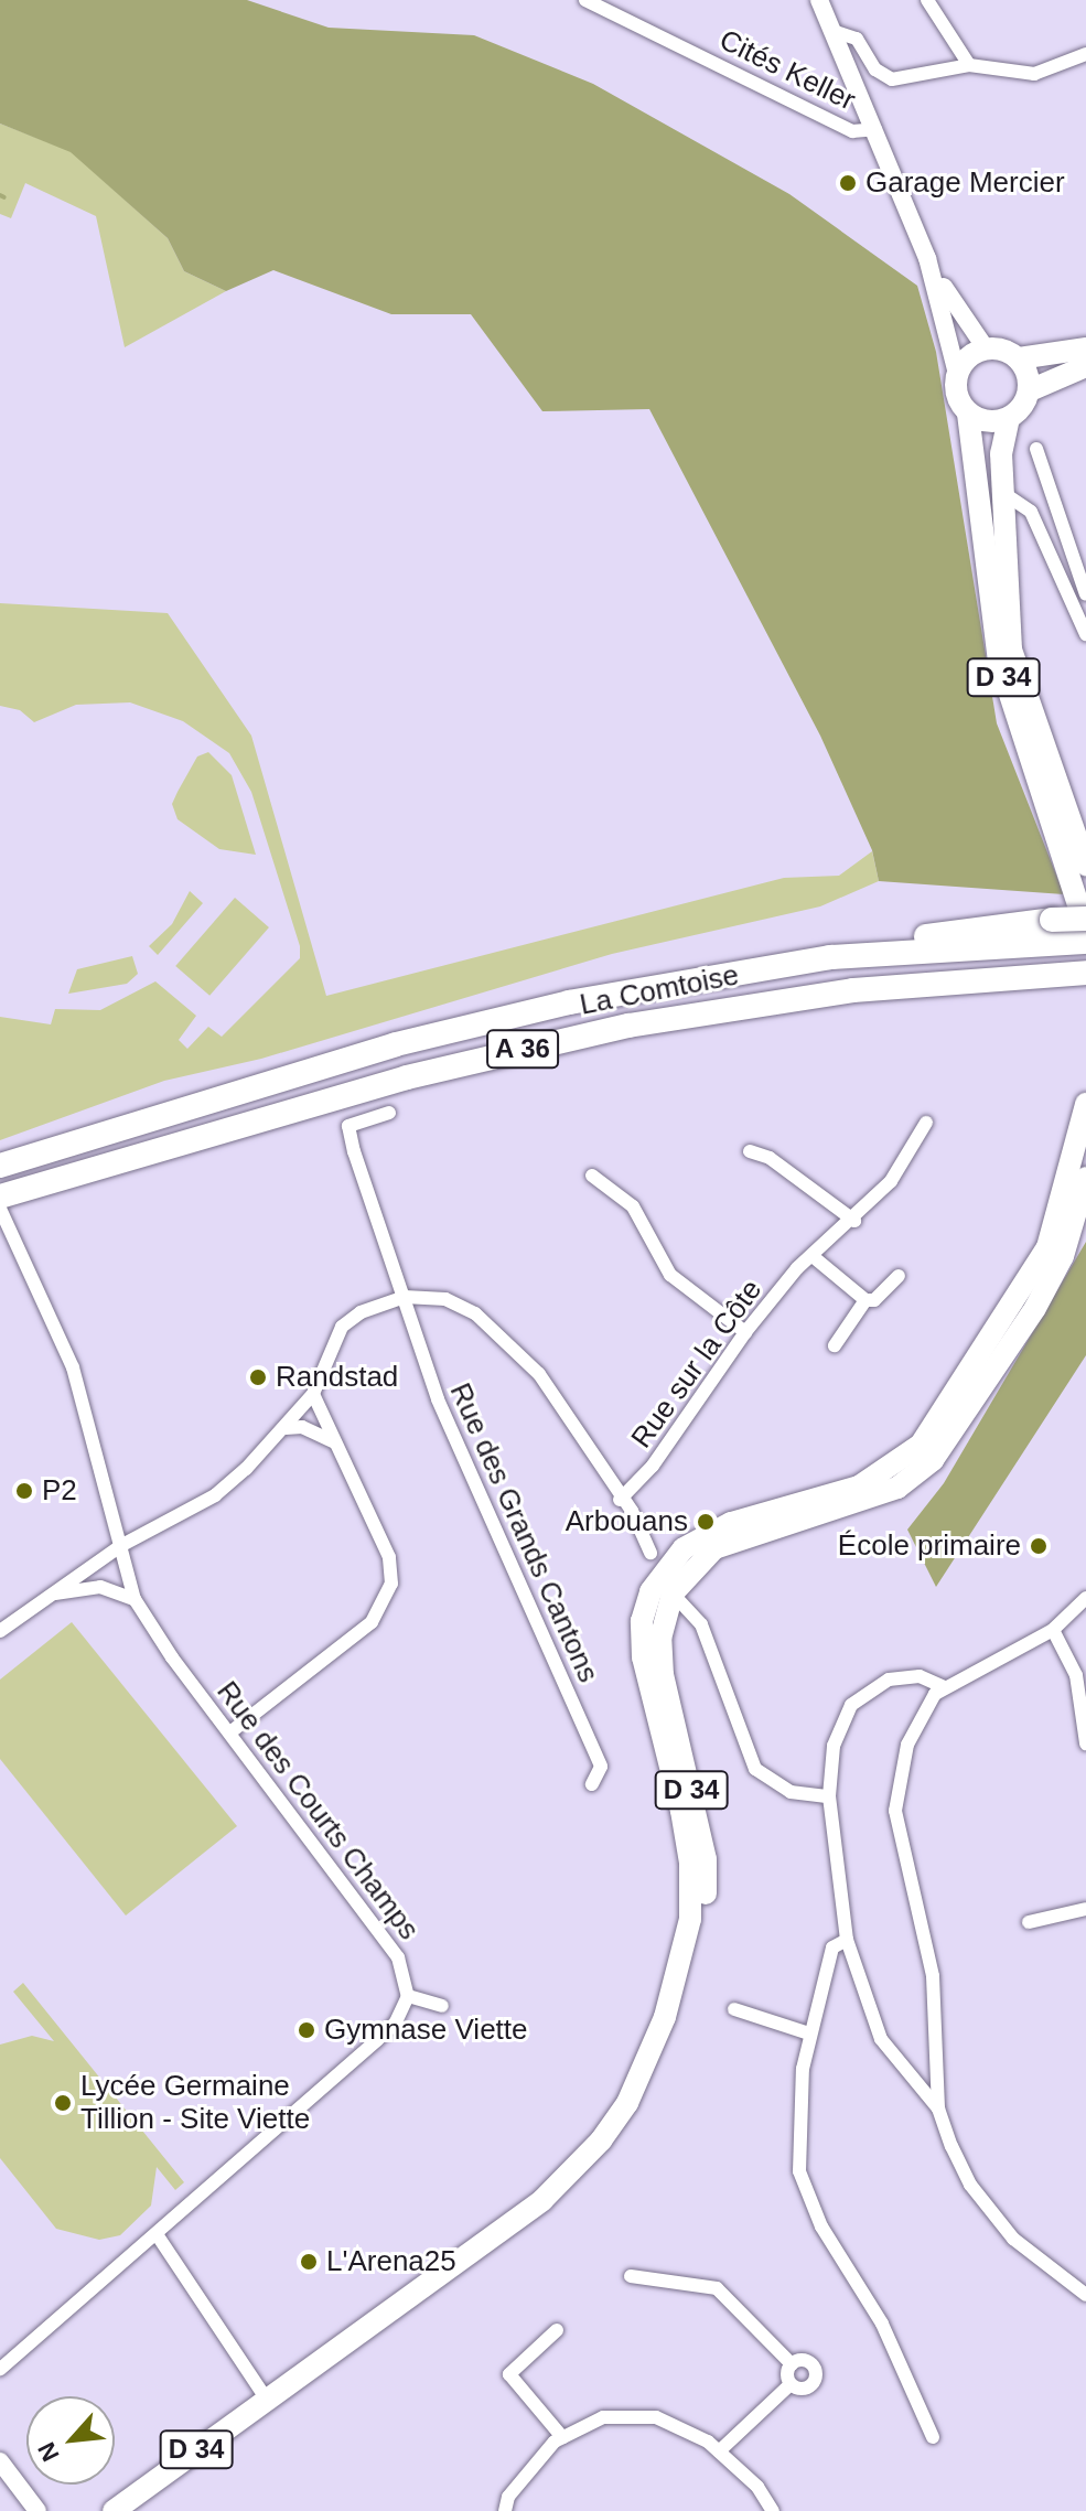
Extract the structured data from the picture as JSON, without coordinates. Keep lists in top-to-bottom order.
{
  "streets": {
    "highway": ["La Comtoise", "A 36"],
    "main road": ["D 34"],
    "street": [
      "Cités Keller",
      "Rue sur la Côte",
      "Rue des Grands Cantons",
      "Rue des Courts Champs"
    ]
  },
  "places": [
    "Garage Mercier",
    "Randstad",
    "P2",
    "Arbouans",
    "École primaire",
    "Gymnase Viette",
    "Lycée Germaine Tillion - Site Viette",
    "L'Arena25"
  ],
  "north": "bottom left"
}
